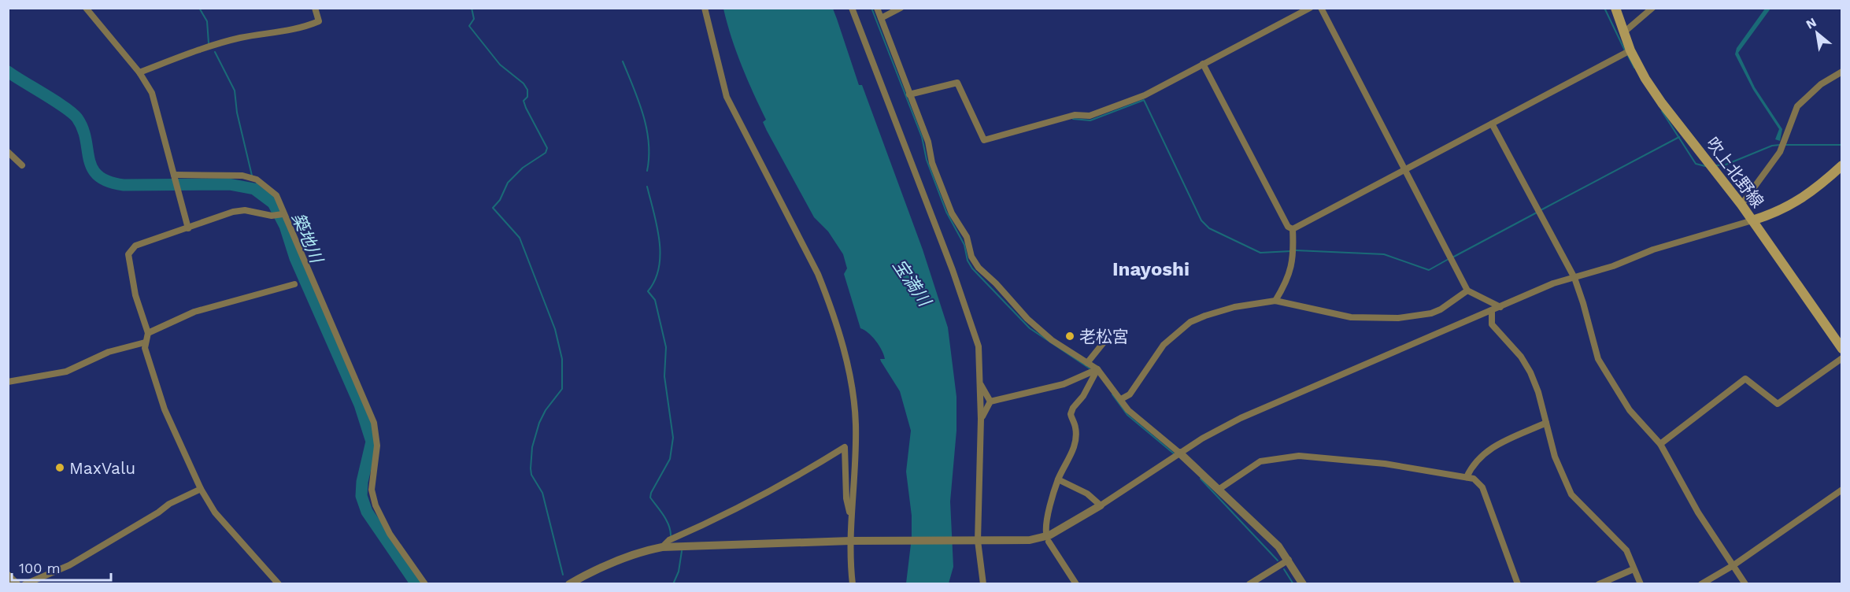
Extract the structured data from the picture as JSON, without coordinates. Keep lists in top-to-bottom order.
{
  "streets": {
    "main road": ["吹上北野線"]
  },
  "districts": ["Inayoshi"],
  "water": ["築地川", "宝満川"],
  "places": ["老松宮", "MaxValu"],
  "scale_bar": "100 m",
  "north": "top left"
}
